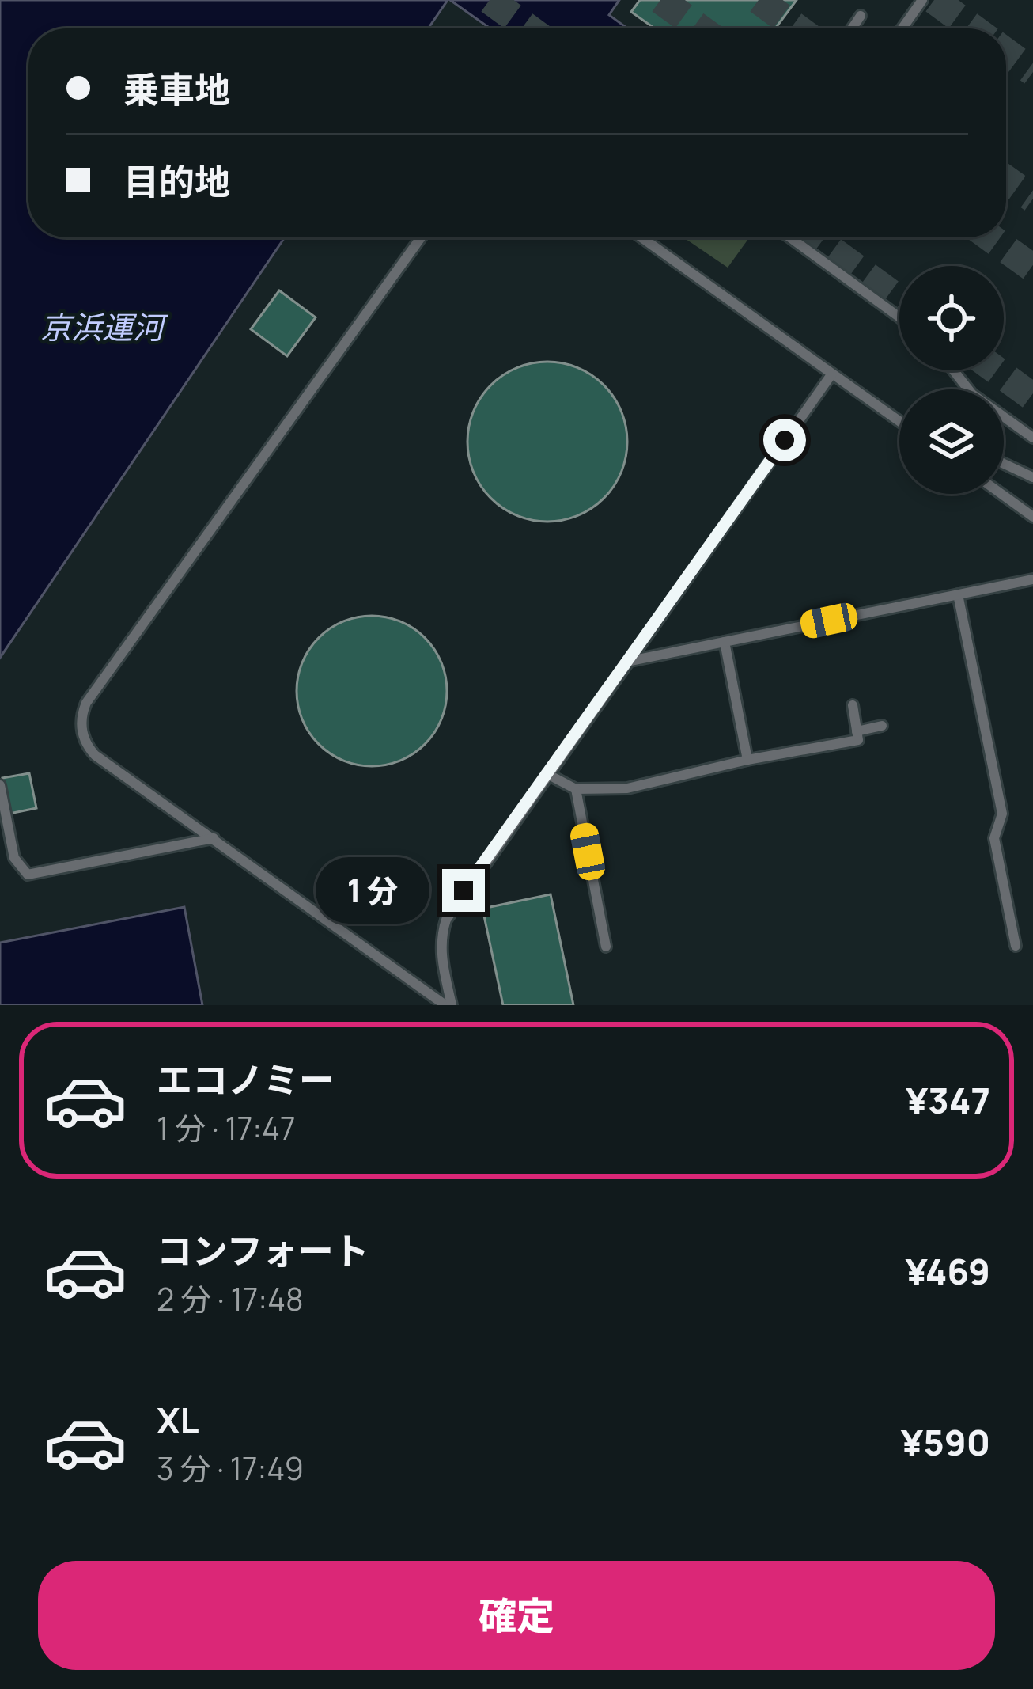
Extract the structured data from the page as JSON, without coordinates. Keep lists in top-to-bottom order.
{
  "water": ["京浜運河"],
  "page": {
    "banner": ["乗車地", "目的地"],
    "bubble": "1 分",
    "list": [
      {
        "name": "エコノミー",
        "note": "1 分 · 17:47",
        "value": "¥347"
      },
      {
        "name": "コンフォート",
        "note": "2 分 · 17:48",
        "value": "¥469"
      },
      {
        "name": "XL",
        "note": "3 分 · 17:49",
        "value": "¥590"
      }
    ],
    "buttons": "確定"
  }
}
